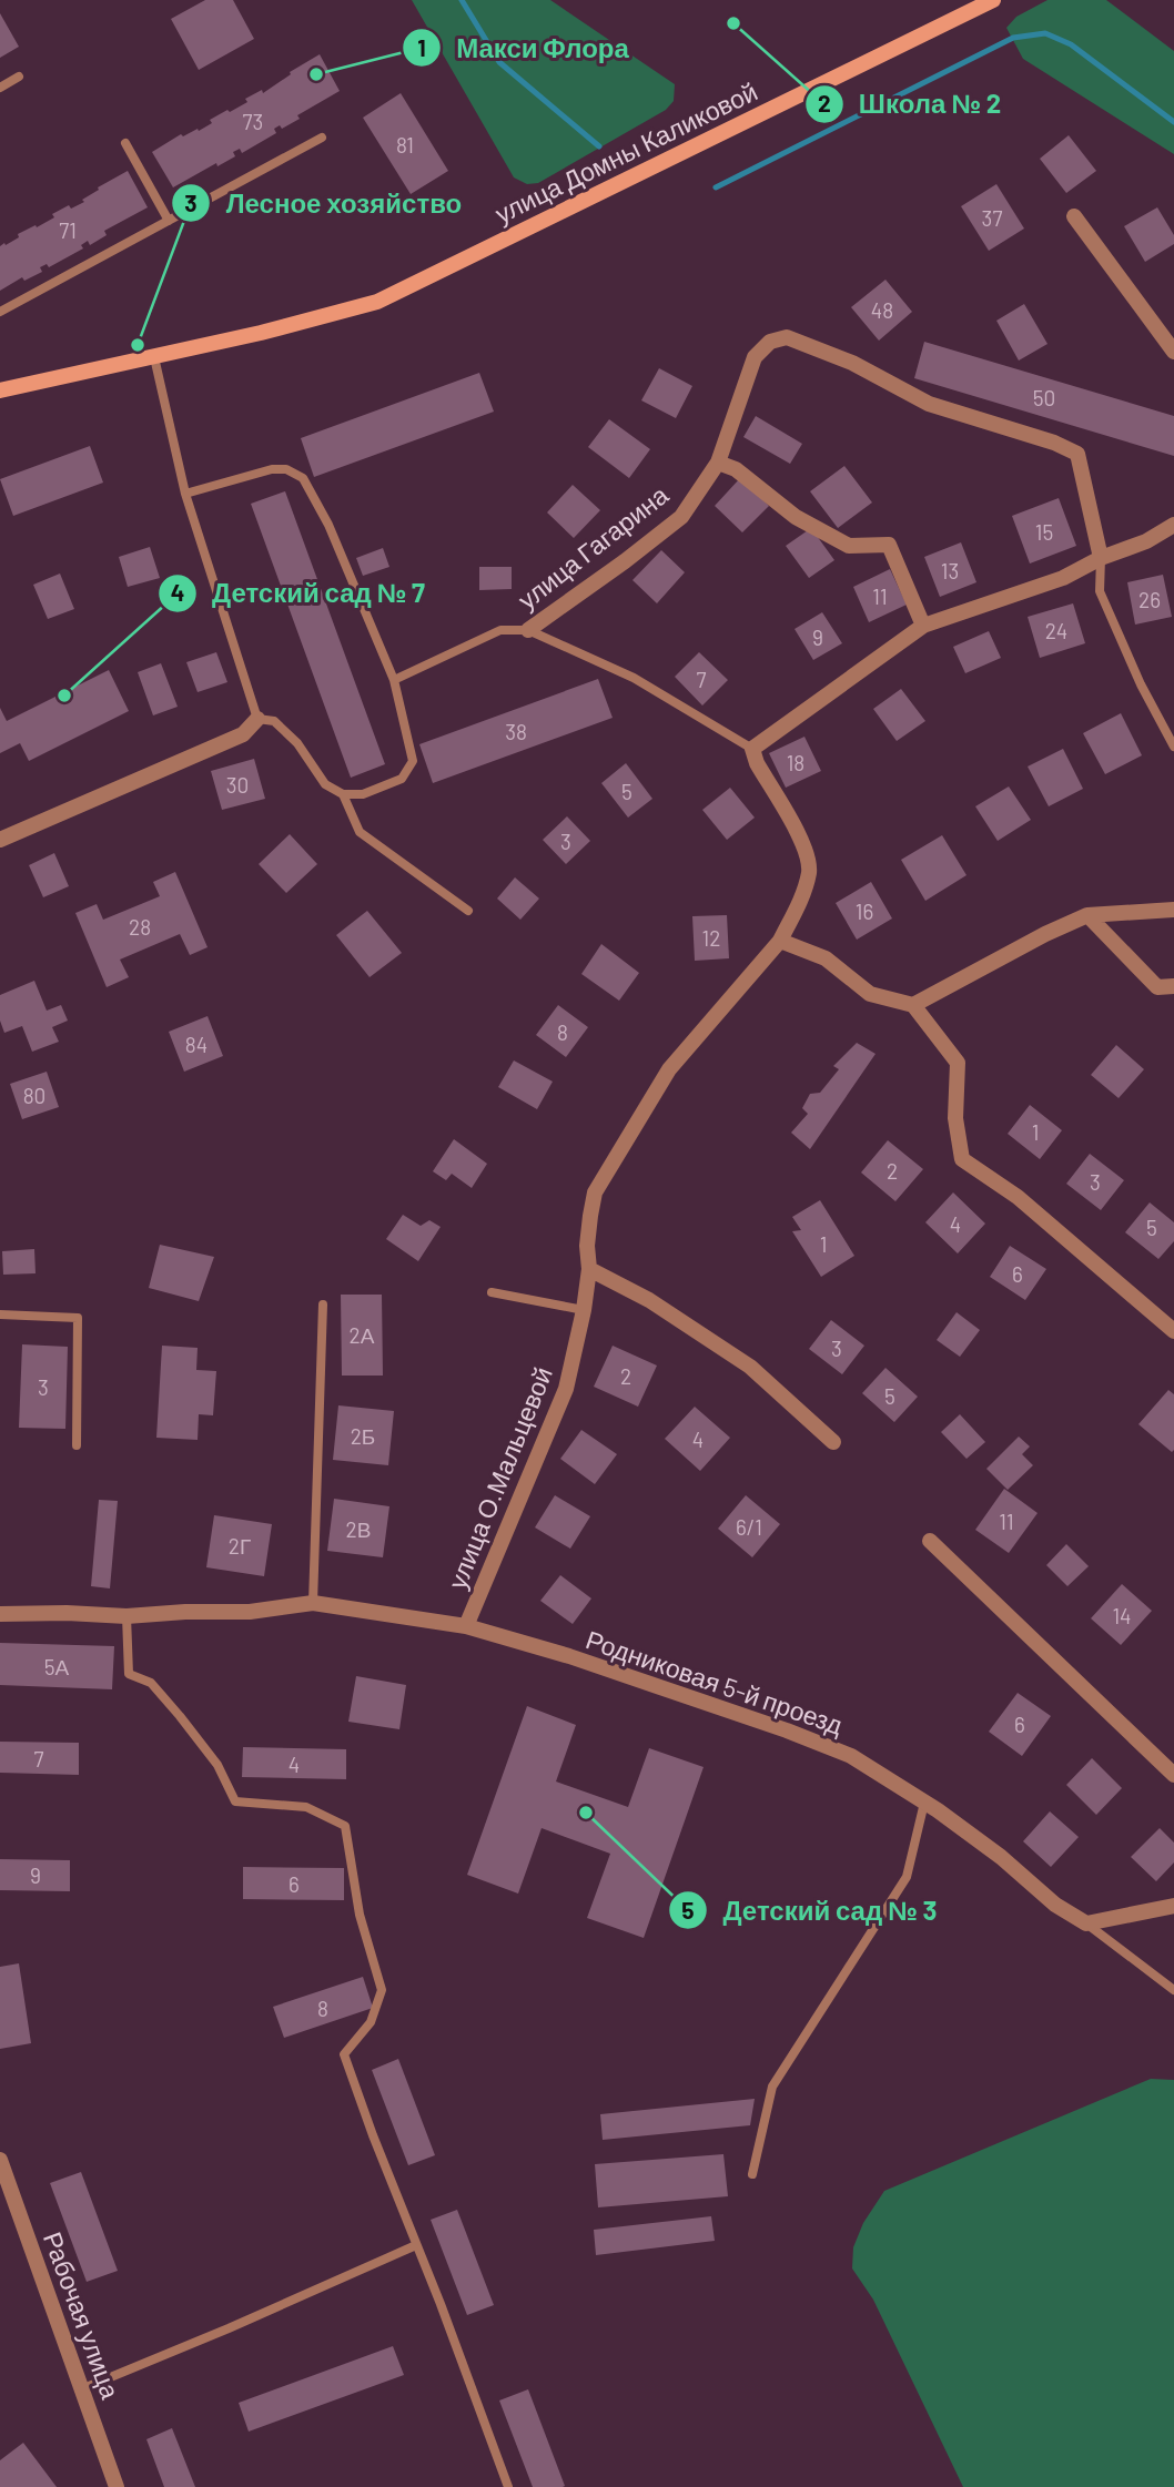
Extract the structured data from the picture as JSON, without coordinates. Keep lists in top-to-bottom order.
{
  "streets": {
    "main road": ["улица Домны Каликовой"],
    "street": [
      "улица Гагарина",
      "улица О.Мальцевой",
      "Родниковая 5-й проезд",
      "Рабочая улица"
    ]
  },
  "crossings": [
    ["улица О.Мальцевой", "Родниковая 5-й проезд"]
  ],
  "places": [
    "Школа № 2",
    "Макси Флора",
    "Лесное хозяйство",
    "Детский сад № 7",
    "Детский сад № 3"
  ],
  "house_numbers": [
    "73",
    "81",
    "37",
    "71",
    "48",
    "50",
    "15",
    "13",
    "11",
    "26",
    "24",
    "9",
    "7",
    "38",
    "18",
    "30",
    "5",
    "3",
    "16",
    "28",
    "12",
    "8",
    "84",
    "80",
    "1",
    "2",
    "3",
    "4",
    "5",
    "1",
    "6",
    "2А",
    "3",
    "2",
    "3",
    "5",
    "2Б",
    "4",
    "11",
    "6/1",
    "2В",
    "2Г",
    "14",
    "5А",
    "6",
    "7",
    "4",
    "9",
    "6",
    "8"
  ]
}
